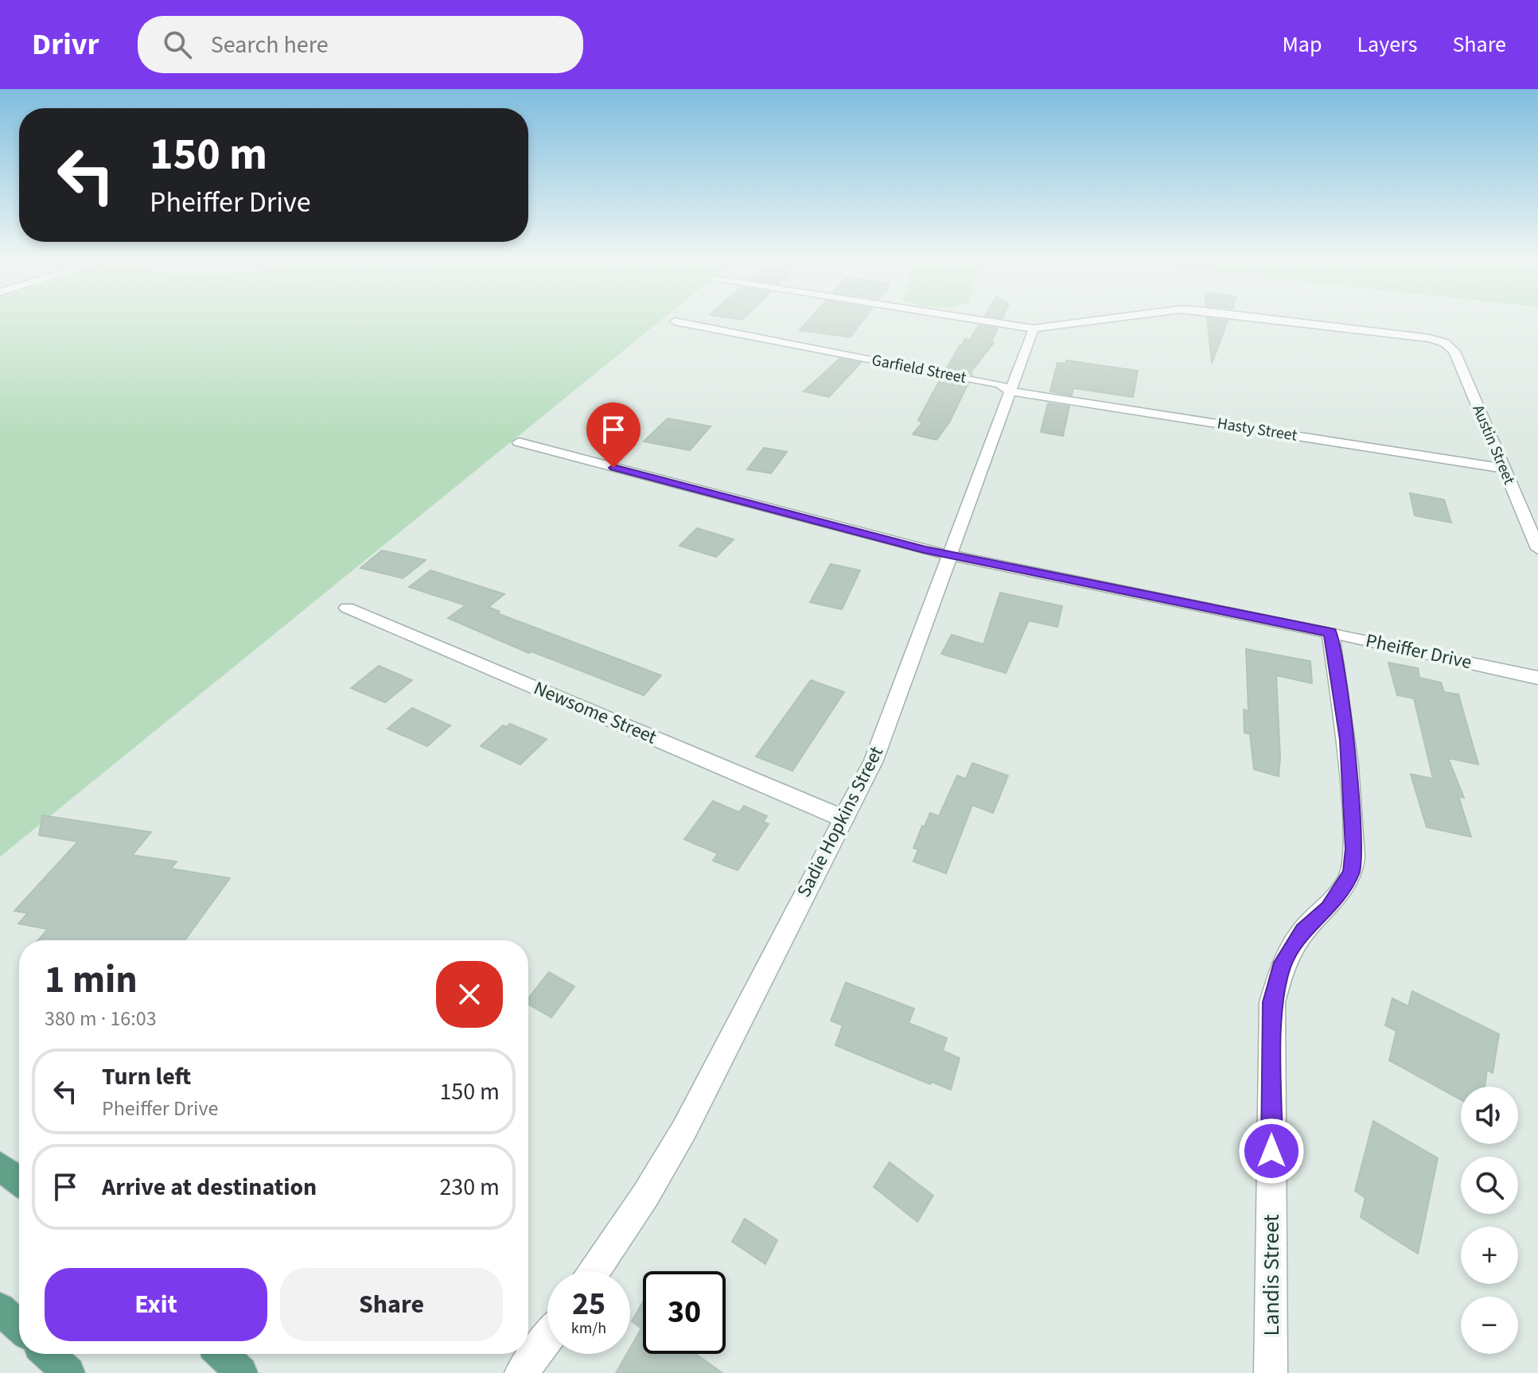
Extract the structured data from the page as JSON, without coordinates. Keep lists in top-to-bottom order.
{
  "streets": {
    "street": [
      "Garfield Street",
      "Hasty Street",
      "Austin Street",
      "Pheiffer Drive",
      "Newsome Street",
      "Sadie Hopkins Street",
      "Landis Street"
    ]
  },
  "crossings": [
    ["Garfield Street", "Hasty Street"],
    ["Garfield Street", "Sadie Hopkins Street"],
    ["Hasty Street", "Austin Street"],
    ["Hasty Street", "Sadie Hopkins Street"],
    ["Austin Street", "Sadie Hopkins Street"],
    ["Pheiffer Drive", "Sadie Hopkins Street"],
    ["Pheiffer Drive", "Landis Street"],
    ["Newsome Street", "Sadie Hopkins Street"]
  ],
  "page": {
    "header": "Drivr",
    "search": "Search here",
    "nav": ["Map", "Layers", "Share"],
    "turn": ["150 m", "Pheiffer Drive"],
    "heading": ["1 min", "380 m · 16:03"],
    "list": [
      {
        "name": "Turn left",
        "note": "Pheiffer Drive",
        "value": "150 m"
      },
      {
        "name": "Arrive at destination",
        "value": "230 m"
      }
    ],
    "map_buttons": ["+", "−"],
    "buttons": ["Exit", "Share"],
    "speed": "25 km/h",
    "limit": "30"
  }
}
